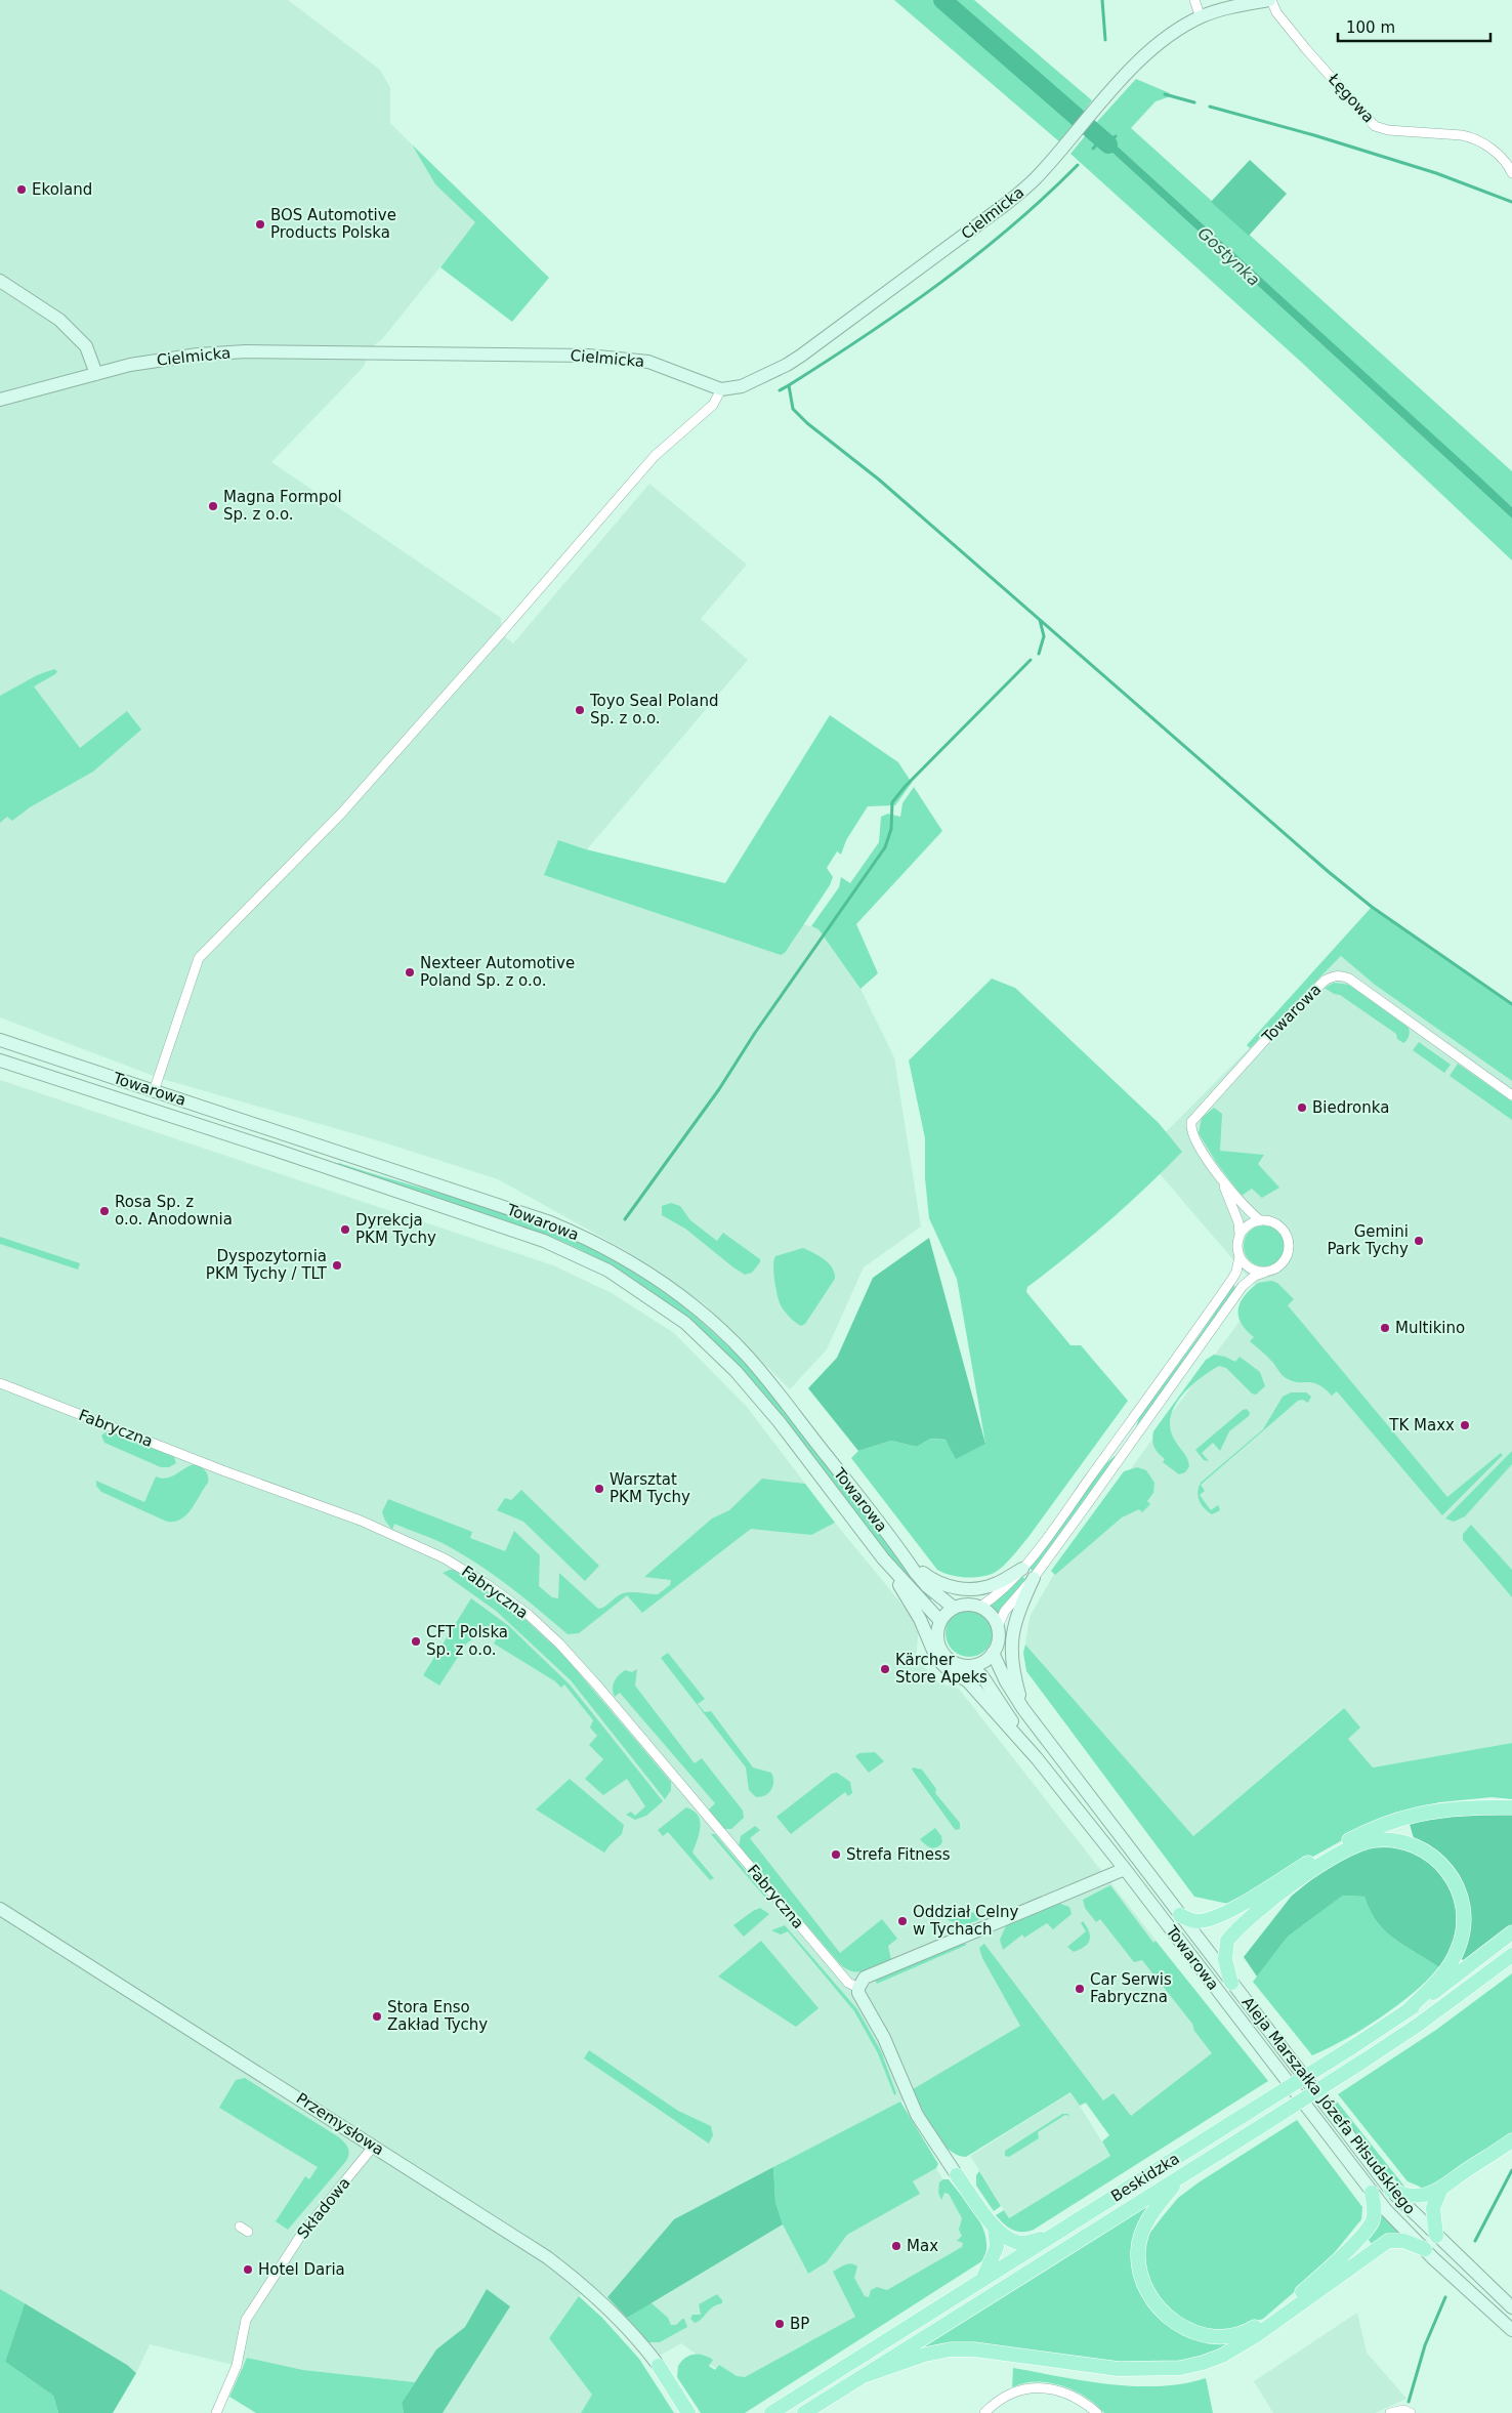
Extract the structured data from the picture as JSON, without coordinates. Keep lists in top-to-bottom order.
{
  "streets": {
    "main road": ["Beskidzka"],
    "street": [
      "Łęgowa",
      "Cielmicka",
      "Towarowa",
      "Fabryczna",
      "Aleja Marszałka Józefa Piłsudskiego",
      "Przemysłowa",
      "Składowa"
    ]
  },
  "crossings": [
    ["Łęgowa", "Cielmicka"],
    ["Towarowa", "Aleja Marszałka Józefa Piłsudskiego"],
    ["Przemysłowa", "Składowa"]
  ],
  "water": ["Gostynka"],
  "places": [
    "Ekoland",
    "BOS Automotive Products Polska",
    "Magna Formpol Sp. z o.o.",
    "Toyo Seal Poland Sp. z o.o.",
    "Nexteer Automotive Poland Sp. z o.o.",
    "Biedronka",
    "Rosa Sp. z o.o. Anodownia",
    "Dyrekcja PKM Tychy",
    "Gemini Park Tychy",
    "Dyspozytornia PKM Tychy / TLT",
    "Multikino",
    "TK Maxx",
    "Warsztat PKM Tychy",
    "CFT Polska Sp. z o.o.",
    "Kärcher Store Apeks",
    "Strefa Fitness",
    "Oddział Celny w Tychach",
    "Car Serwis Fabryczna",
    "Stora Enso Zakład Tychy",
    "Max",
    "Hotel Daria",
    "BP"
  ],
  "scale_bar": "100 m"
}
